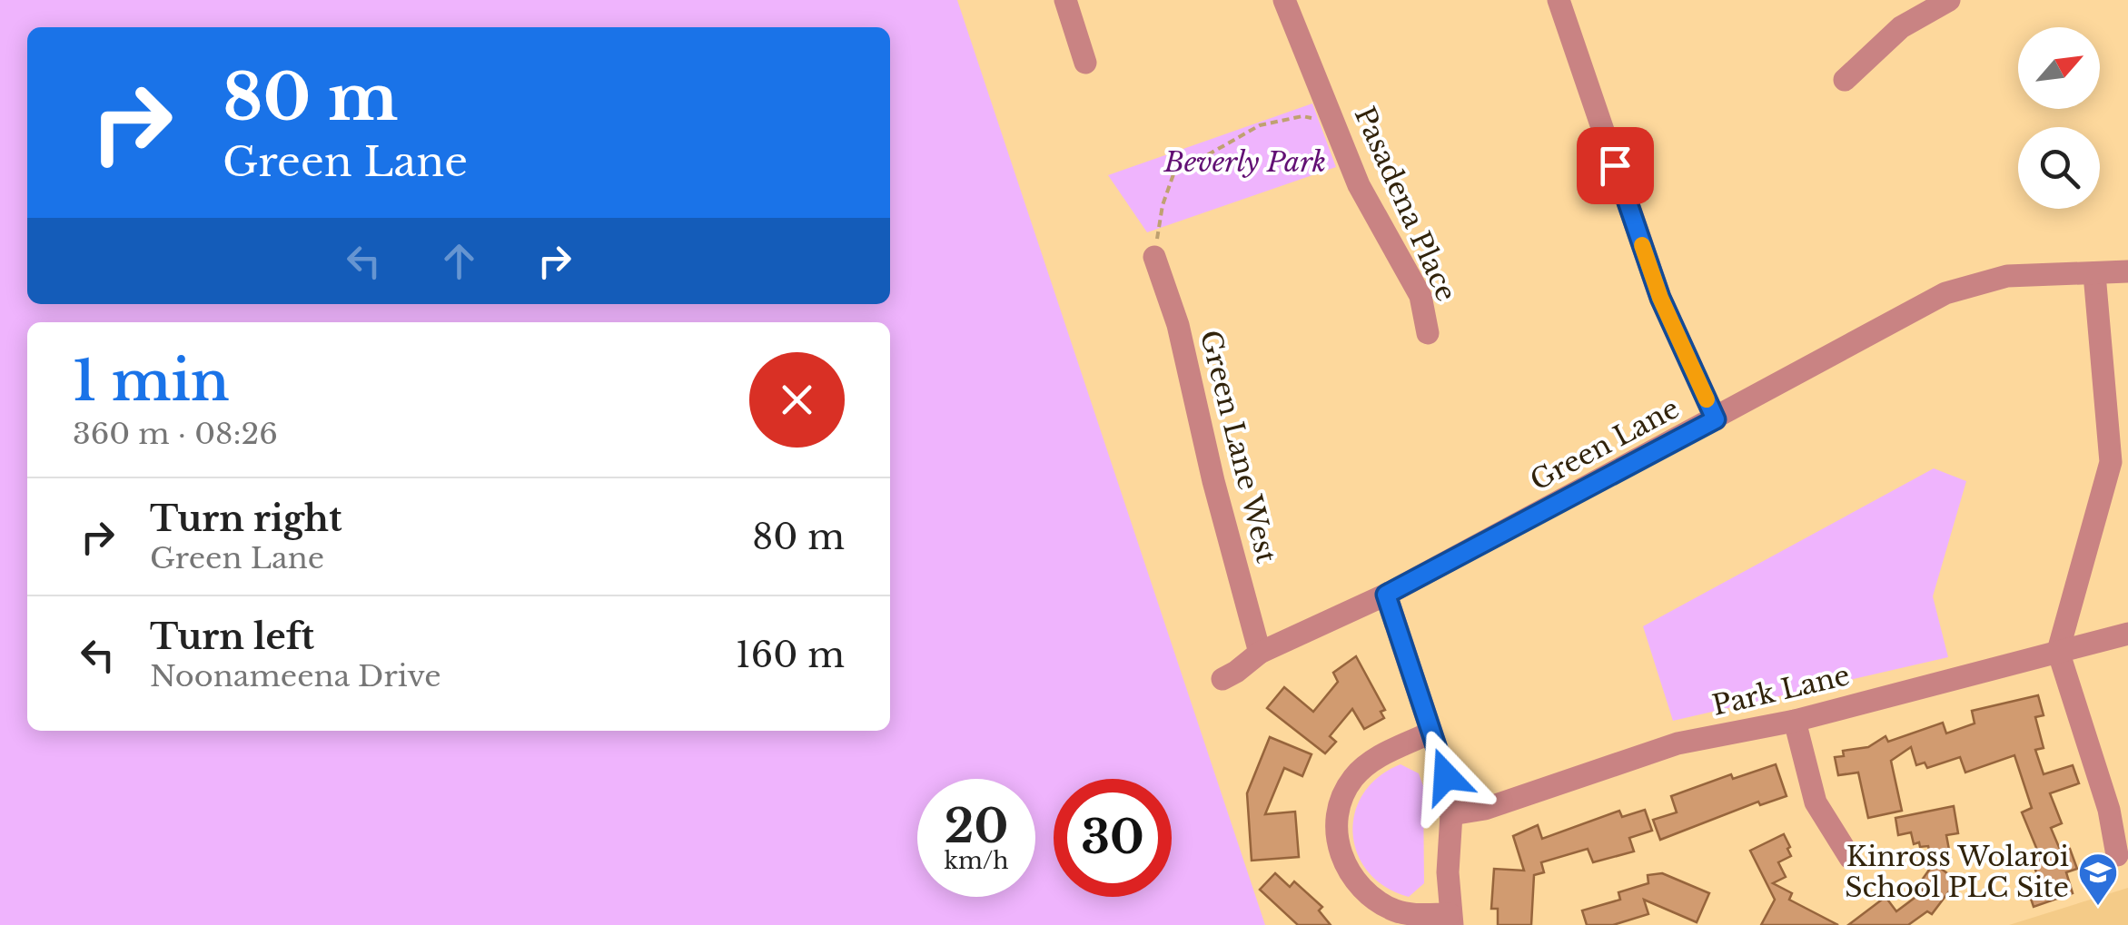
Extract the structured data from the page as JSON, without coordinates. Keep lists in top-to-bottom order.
{
  "streets": {
    "street": [
      "Pasadena Place",
      "Green Lane",
      "Green Lane West",
      "Park Lane"
    ]
  },
  "crossings": [
    ["Green Lane", "Green Lane West"]
  ],
  "parks": ["Beverly Park"],
  "places": {
    "school or university": ["Kinross Wolaroi School PLC Site"]
  },
  "north": "top right",
  "page": {
    "turn": ["80 m", "Green Lane"],
    "heading": ["1 min", "360 m · 08:26"],
    "list": [
      {
        "name": "Turn right",
        "note": "Green Lane",
        "value": "80 m"
      },
      {
        "name": "Turn left",
        "note": "Noonameena Drive",
        "value": "160 m"
      }
    ],
    "speed": "20 km/h",
    "limit": "30"
  }
}
